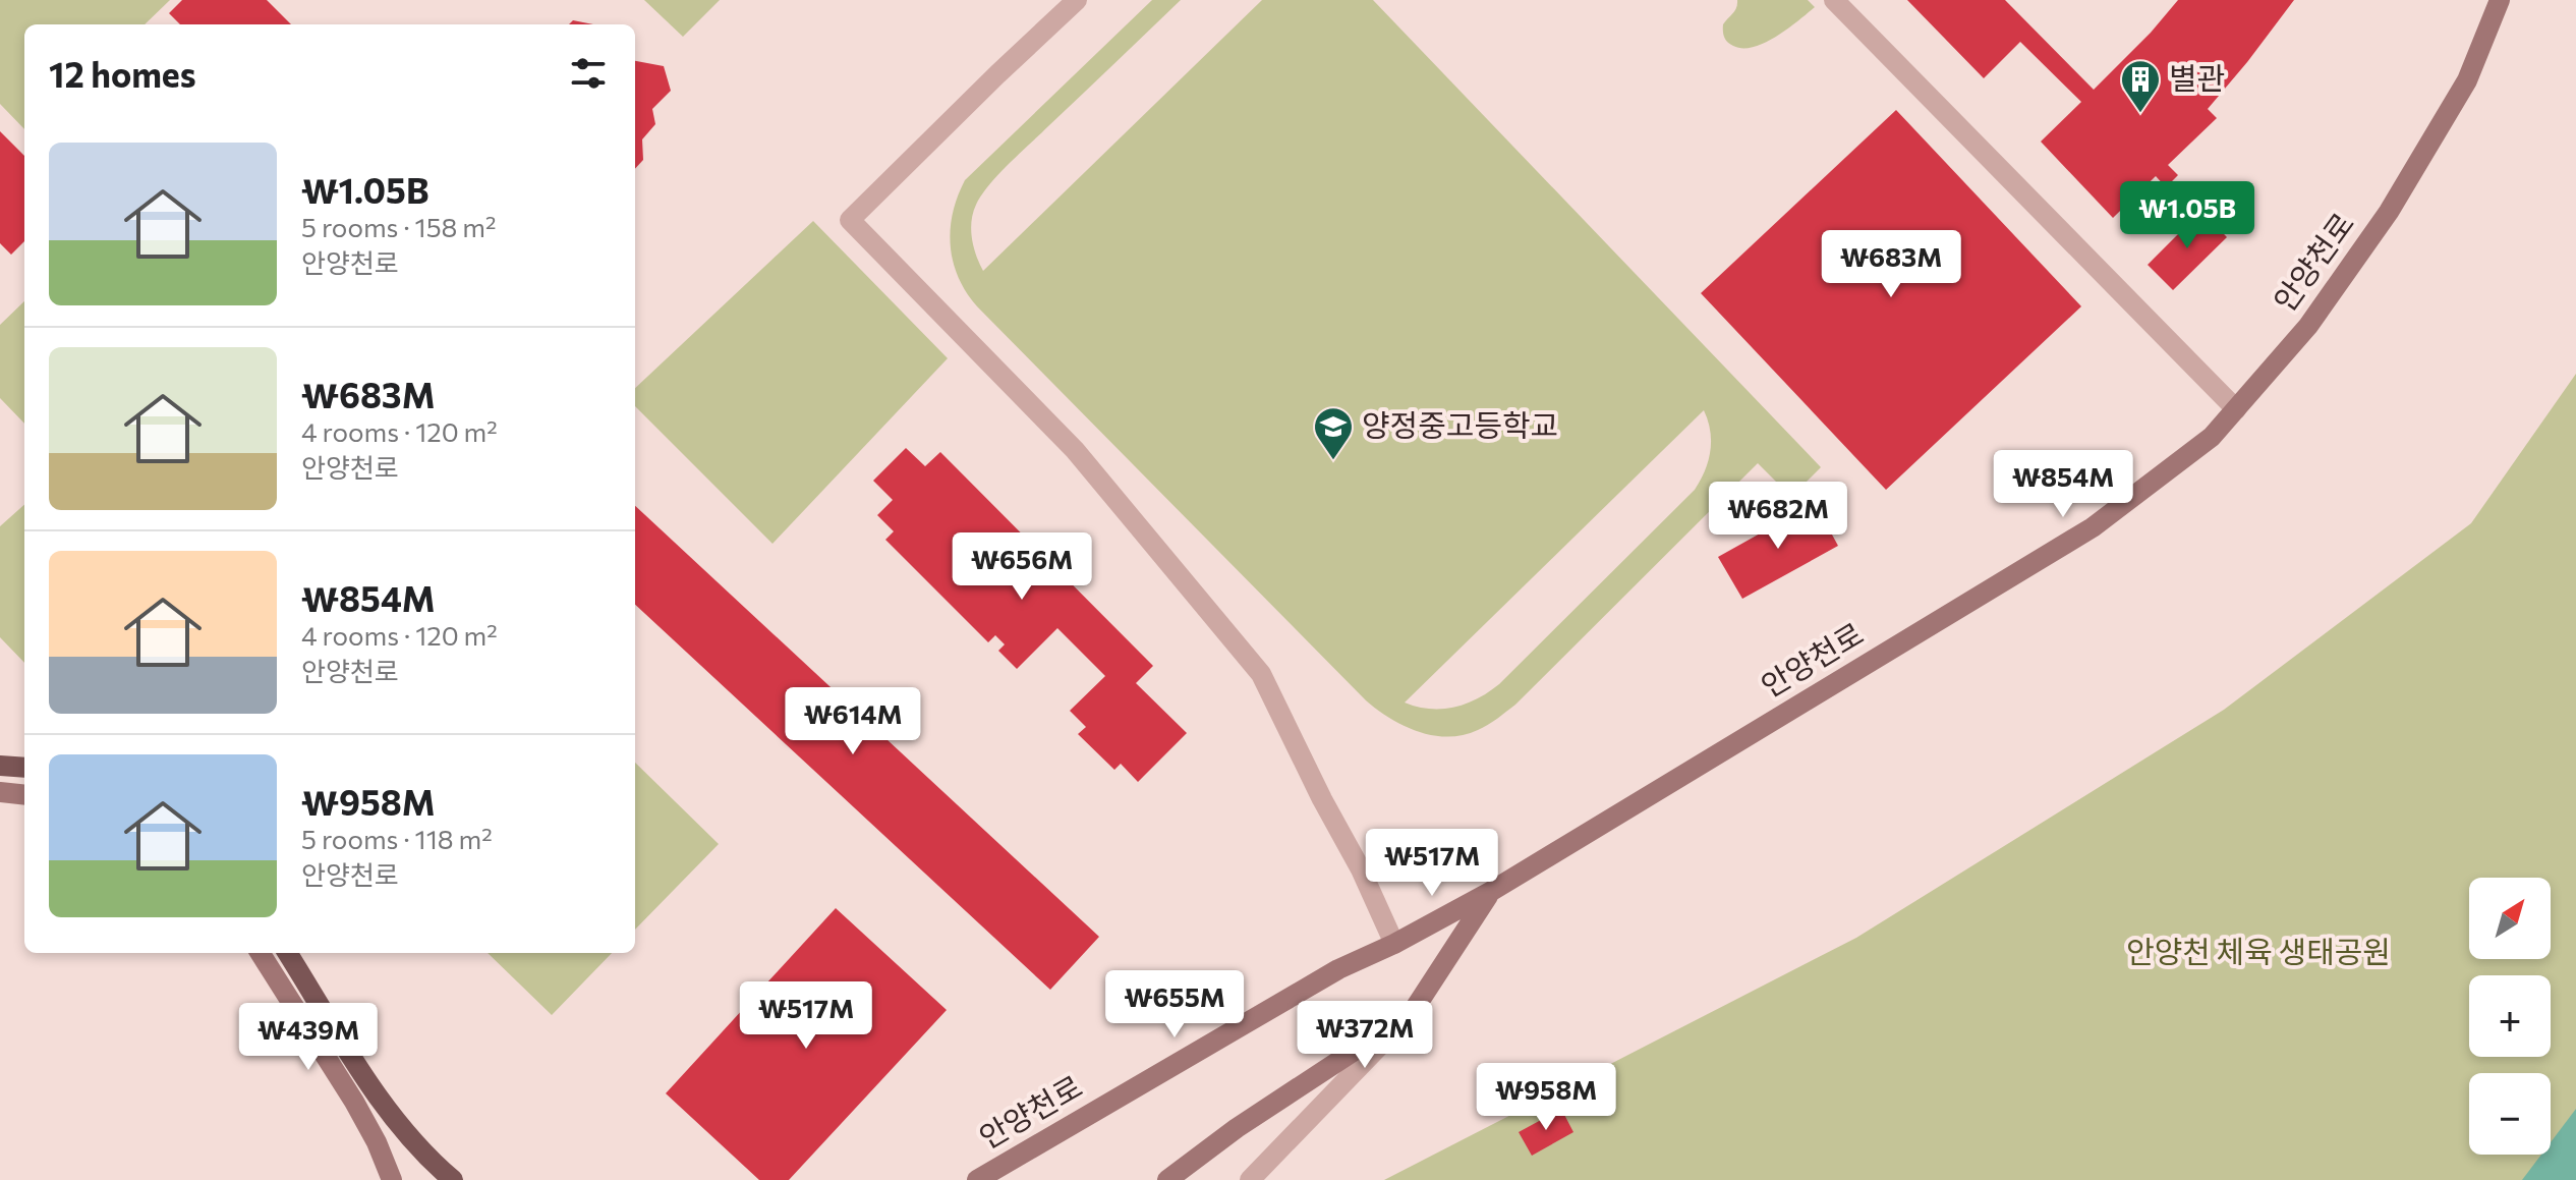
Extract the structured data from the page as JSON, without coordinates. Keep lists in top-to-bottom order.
{
  "streets": {
    "main road": ["안양천로"]
  },
  "parks": ["안양천 체육 생태공원"],
  "places": {
    "building": ["별관"],
    "school or university": ["양정중고등학교"]
  },
  "north": "top right",
  "page": {
    "heading": "12 homes",
    "list": [
      {
        "name": "₩1.05B",
        "note": "5 rooms · 158 m² · 안양천로"
      },
      {
        "name": "₩683M",
        "note": "4 rooms · 120 m² · 안양천로"
      },
      {
        "name": "₩854M",
        "note": "4 rooms · 120 m² · 안양천로"
      },
      {
        "name": "₩958M",
        "note": "5 rooms · 118 m² · 안양천로"
      }
    ],
    "price": [
      "₩1.05B",
      "₩683M",
      "₩854M",
      "₩682M",
      "₩656M",
      "₩614M",
      "₩517M",
      "₩655M",
      "₩517M",
      "₩372M",
      "₩439M",
      "₩958M"
    ],
    "map_buttons": ["+", "−"]
  }
}
